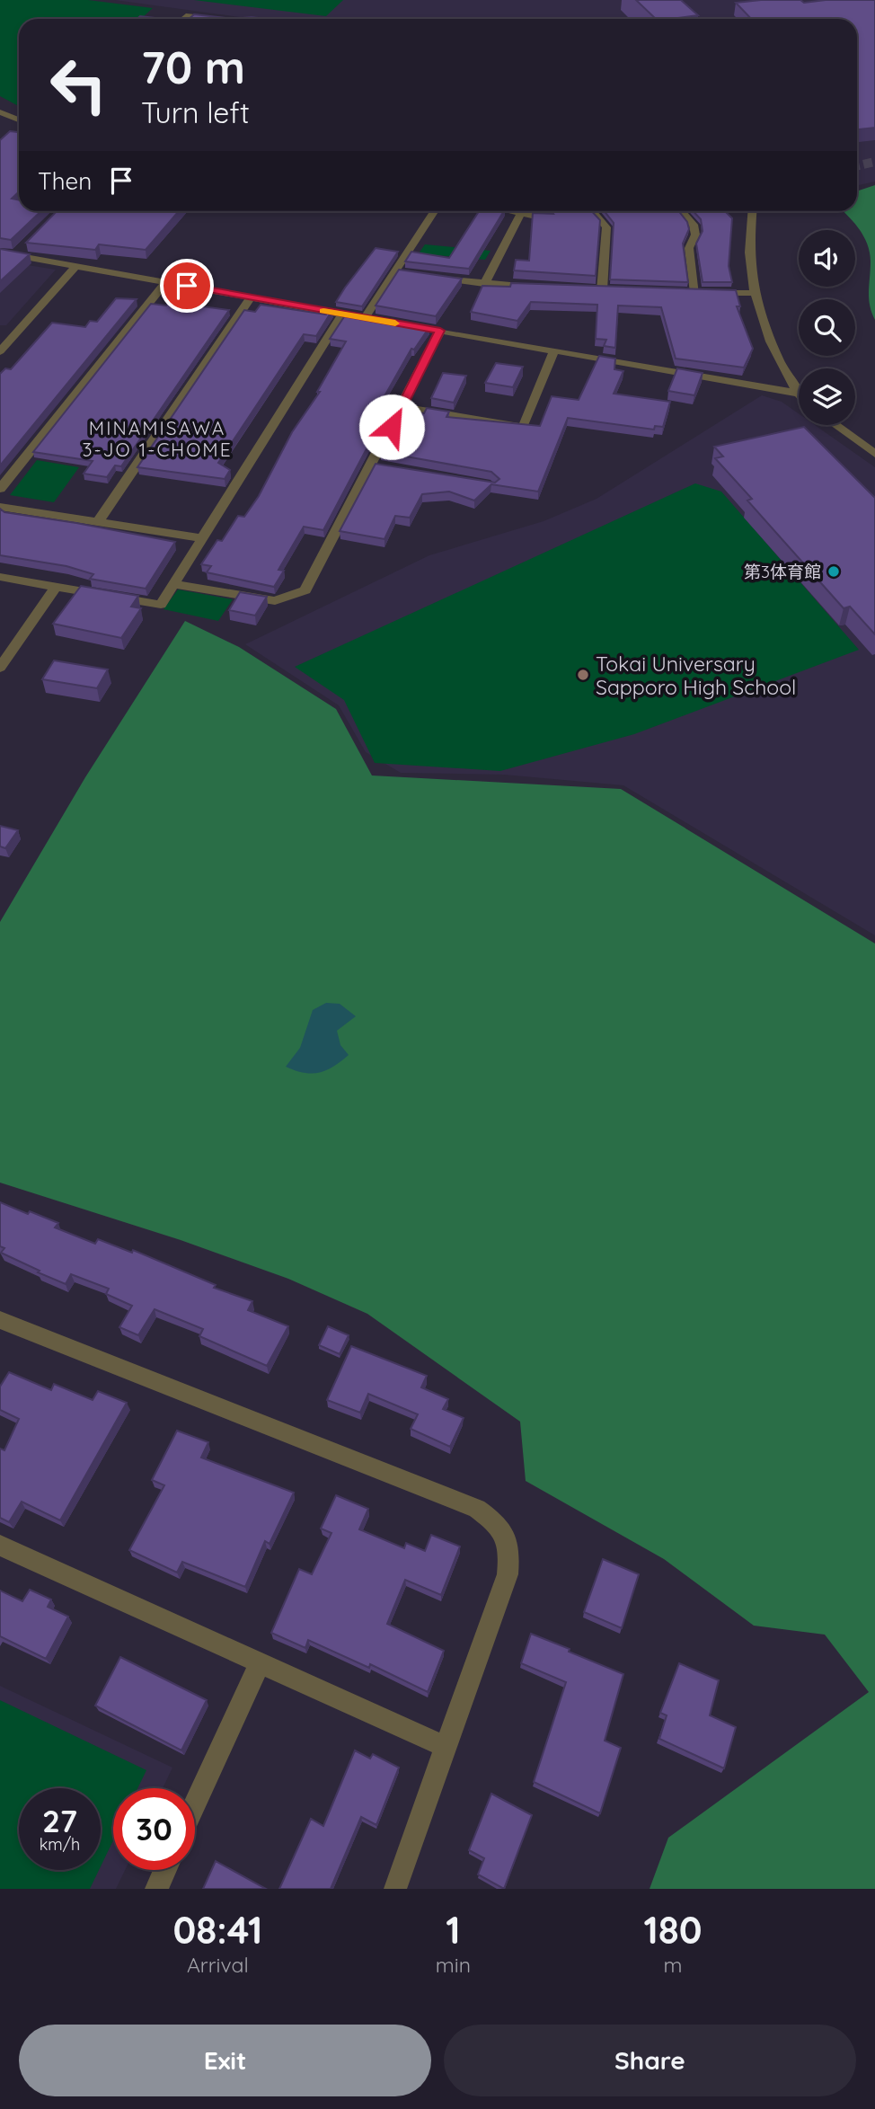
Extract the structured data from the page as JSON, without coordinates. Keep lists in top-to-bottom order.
{
  "districts": ["MINAMISAWA 3-JO 1-CHOME"],
  "places": ["第3体育館", "Tokai Universary Sapporo High School"],
  "page": {
    "turn": ["70 m", "Turn left"],
    "then": "Then",
    "speed": "27 km/h",
    "limit": "30",
    "eta": [
      "08:41",
      "Arrival",
      "1",
      "min",
      "180",
      "m"
    ],
    "buttons": ["Exit", "Share"]
  }
}
